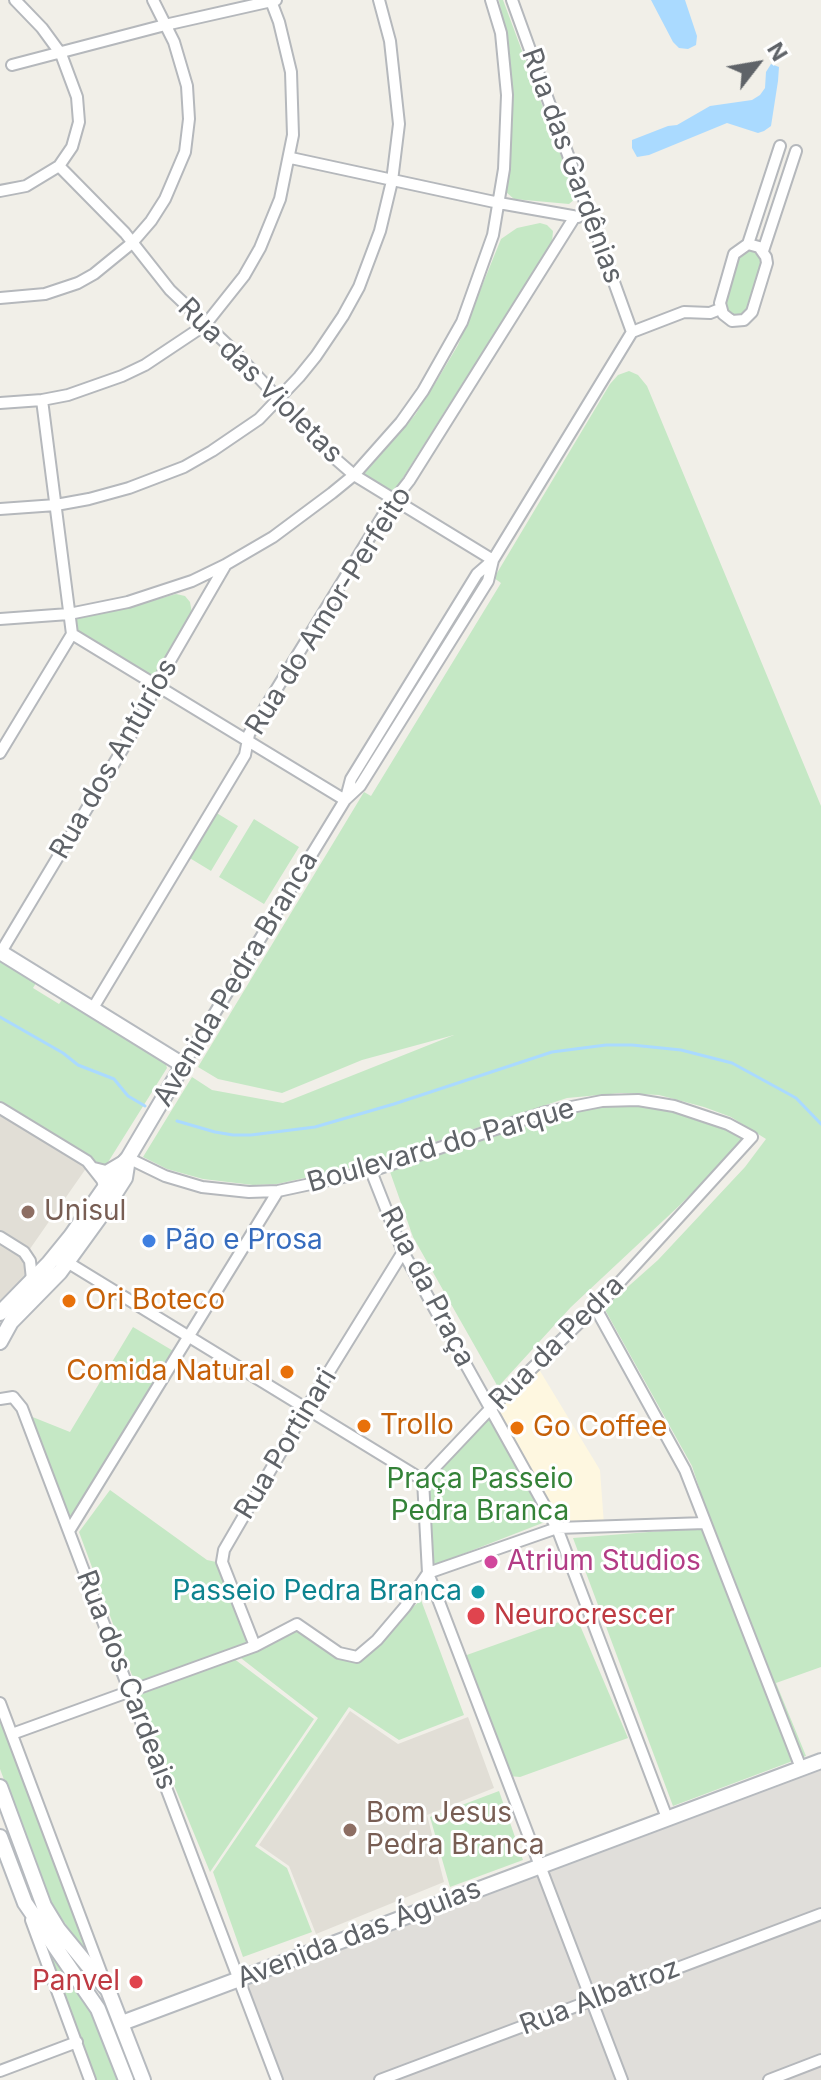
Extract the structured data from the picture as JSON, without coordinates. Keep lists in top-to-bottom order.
{
  "streets": {
    "street": [
      "Rua das Gardênias",
      "Rua das Violetas",
      "Rua do Amor-Perfeito",
      "Rua dos Antúrios",
      "Avenida Pedra Branca",
      "Boulevard do Parque",
      "Rua da Praça",
      "Rua da Pedra",
      "Rua Portinari",
      "Rua dos Cardeais",
      "Avenida das Águias",
      "Rua Albatroz"
    ]
  },
  "crossings": [
    ["Rua das Gardênias", "Avenida Pedra Branca"],
    ["Rua das Violetas", "Rua do Amor-Perfeito"],
    ["Rua das Violetas", "Avenida Pedra Branca"],
    ["Avenida Pedra Branca", "Boulevard do Parque"],
    ["Boulevard do Parque", "Rua da Praça"],
    ["Boulevard do Parque", "Rua da Pedra"],
    ["Rua da Praça", "Rua da Pedra"],
    ["Rua da Praça", "Rua Portinari"],
    ["Rua da Praça", "Avenida das Águias"],
    ["Rua dos Cardeais", "Avenida das Águias"]
  ],
  "parks": ["Praça Passeio Pedra Branca"],
  "places": [
    "Unisul",
    "Pão e Prosa",
    "Ori Boteco",
    "Comida Natural",
    "Trollo",
    "Go Coffee",
    "Atrium Studios",
    "Passeio Pedra Branca",
    "Neurocrescer",
    "Bom Jesus Pedra Branca",
    "Panvel"
  ],
  "north": "top right"
}
